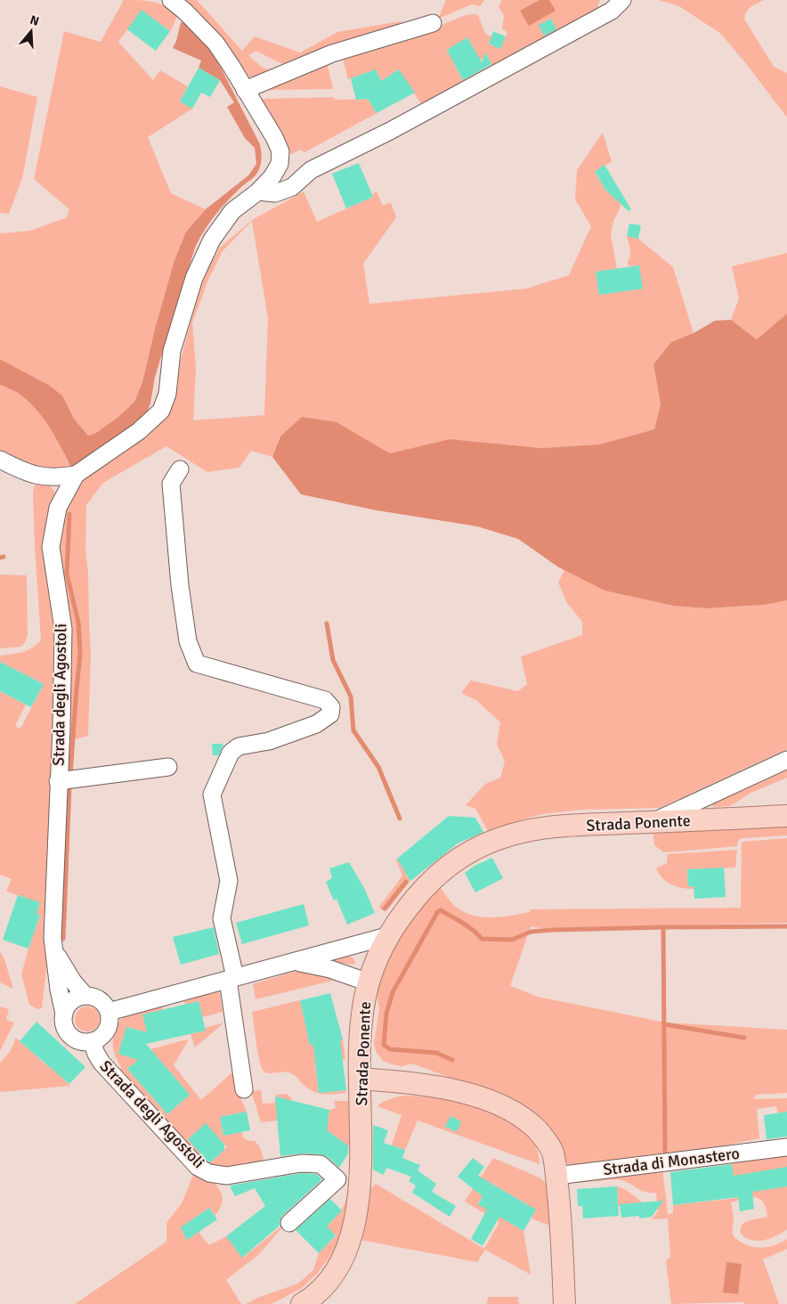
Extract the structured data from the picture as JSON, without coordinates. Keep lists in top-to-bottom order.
{
  "streets": {
    "main road": ["Strada Ponente"],
    "street": ["Strada degli Agostoli", "Strada di Monastero"]
  },
  "north": "top"
}
